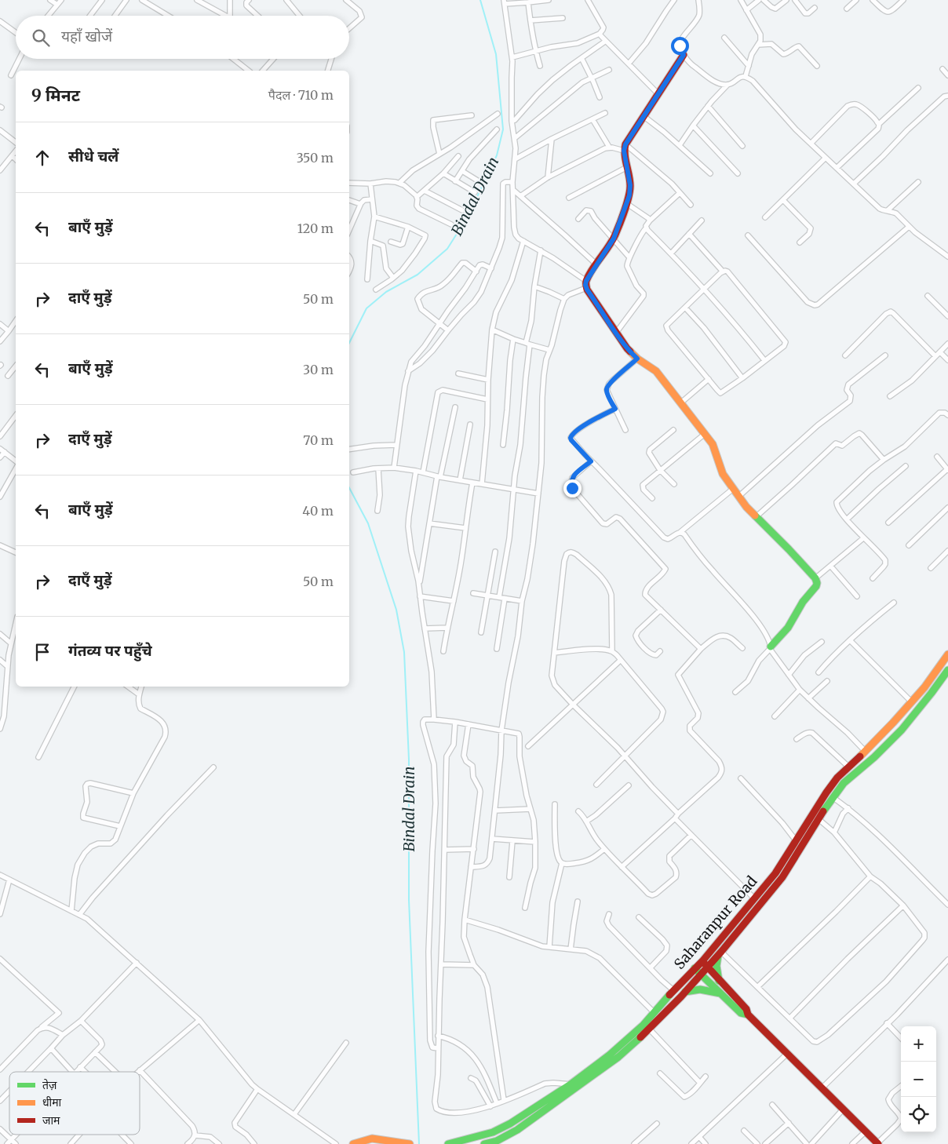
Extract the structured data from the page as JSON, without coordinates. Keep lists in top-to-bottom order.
{
  "streets": {
    "main road": ["Saharanpur Road"]
  },
  "water": ["Bindal Drain"],
  "legend": ["तेज़", "धीमा", "जाम"],
  "page": {
    "search": "यहाँ खोजें",
    "heading": ["9 मिनट", "पैदल · 710 m"],
    "list": [
      ["सीधे चलें", "350 m"],
      ["बाएँ मुड़ें", "120 m"],
      ["दाएँ मुड़ें", "50 m"],
      ["बाएँ मुड़ें", "30 m"],
      ["दाएँ मुड़ें", "70 m"],
      ["बाएँ मुड़ें", "40 m"],
      ["दाएँ मुड़ें", "50 m"],
      "गंतव्य पर पहुँचे"
    ],
    "map_buttons": ["+", "−"]
  }
}
